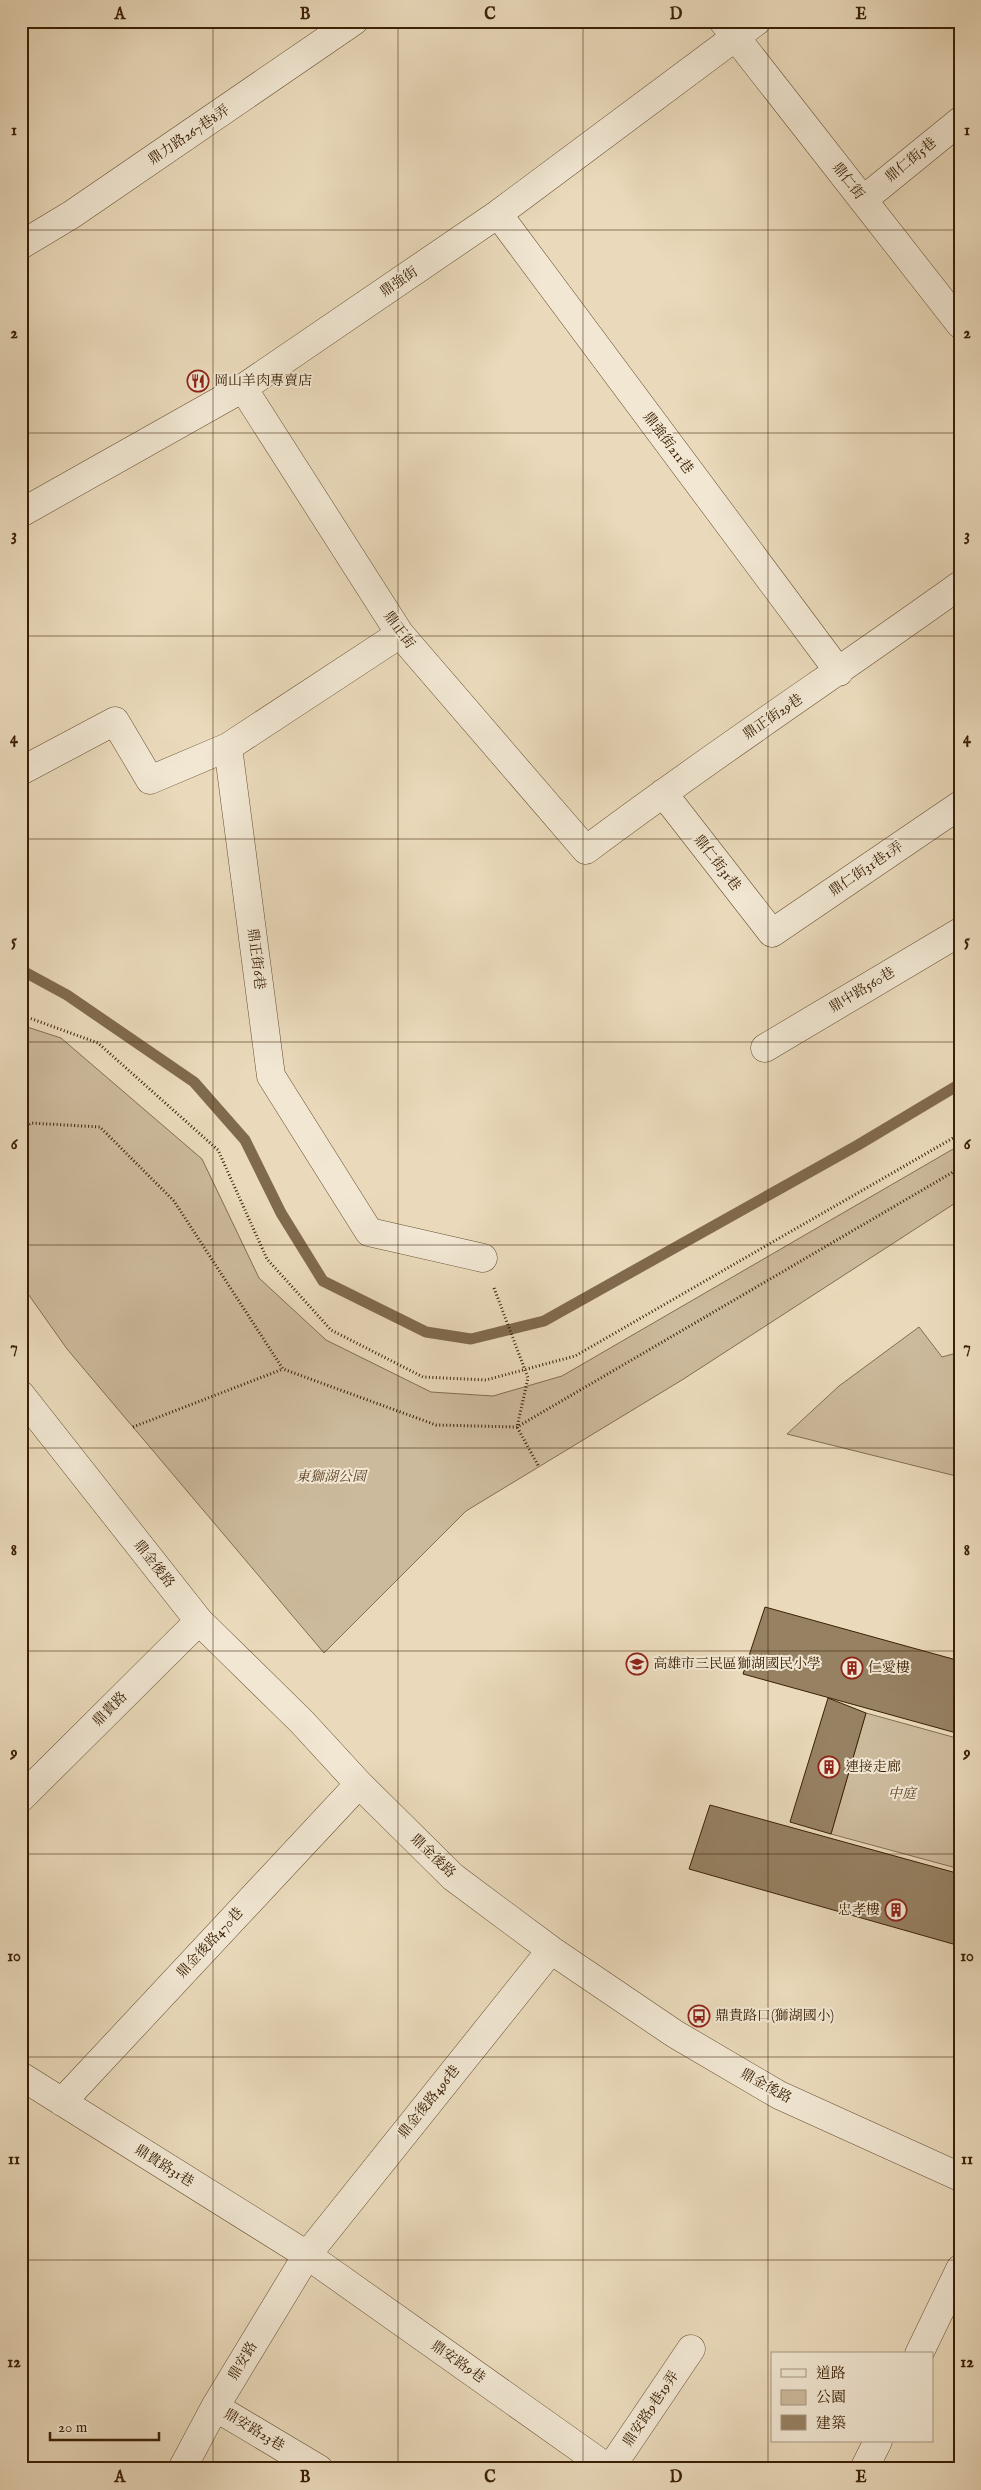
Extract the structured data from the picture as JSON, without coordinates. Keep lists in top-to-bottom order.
{
  "streets": {
    "street": [
      "鼎力路267巷8弄",
      "鼎仁街5巷",
      "鼎仁街",
      "鼎強街",
      "鼎強街211巷",
      "鼎正街",
      "鼎正街29巷",
      "鼎仁街31巷",
      "鼎仁街31巷1弄",
      "鼎正街6巷",
      "鼎中路560巷",
      "鼎金後路",
      "鼎貴路",
      "鼎金後路470巷",
      "鼎金後路496巷",
      "鼎貴路31巷",
      "鼎安路",
      "鼎安路9巷",
      "鼎安路9巷19弄",
      "鼎安路23巷"
    ]
  },
  "crossings": [
    ["鼎仁街5巷", "鼎仁街"],
    ["鼎仁街", "鼎強街"],
    ["鼎強街", "鼎強街211巷"],
    ["鼎強街", "鼎正街"],
    ["鼎強街211巷", "鼎正街29巷"],
    ["鼎正街", "鼎正街29巷"],
    ["鼎正街29巷", "鼎仁街31巷"],
    ["鼎仁街31巷", "鼎仁街31巷1弄"],
    ["鼎金後路", "鼎貴路"],
    ["鼎金後路", "鼎金後路470巷"],
    ["鼎金後路", "鼎金後路496巷"],
    ["鼎金後路470巷", "鼎貴路31巷"],
    ["鼎金後路496巷", "鼎貴路31巷"],
    ["鼎金後路496巷", "鼎安路"],
    ["鼎金後路496巷", "鼎安路9巷"],
    ["鼎貴路31巷", "鼎安路"],
    ["鼎貴路31巷", "鼎安路9巷"],
    ["鼎安路", "鼎安路9巷"],
    ["鼎安路", "鼎安路23巷"],
    ["鼎安路9巷", "鼎安路9巷19弄"]
  ],
  "parks": ["東獅湖公園", "中庭"],
  "places": {
    "restaurant": ["岡山羊肉專賣店"],
    "school or university": ["高雄市三民區獅湖國民小學"],
    "building": ["仁愛樓", "連接走廊", "忠孝樓"],
    "bus stop": ["鼎貴路口(獅湖國小)"]
  },
  "legend": ["道路", "公園", "建築"],
  "scale_bar": "20 m",
  "grid": {
    "columns": [
      "A",
      "B",
      "C",
      "D",
      "E"
    ],
    "rows": [
      "1",
      "2",
      "3",
      "4",
      "5",
      "6",
      "7",
      "8",
      "9",
      "10",
      "11",
      "12"
    ]
  }
}
